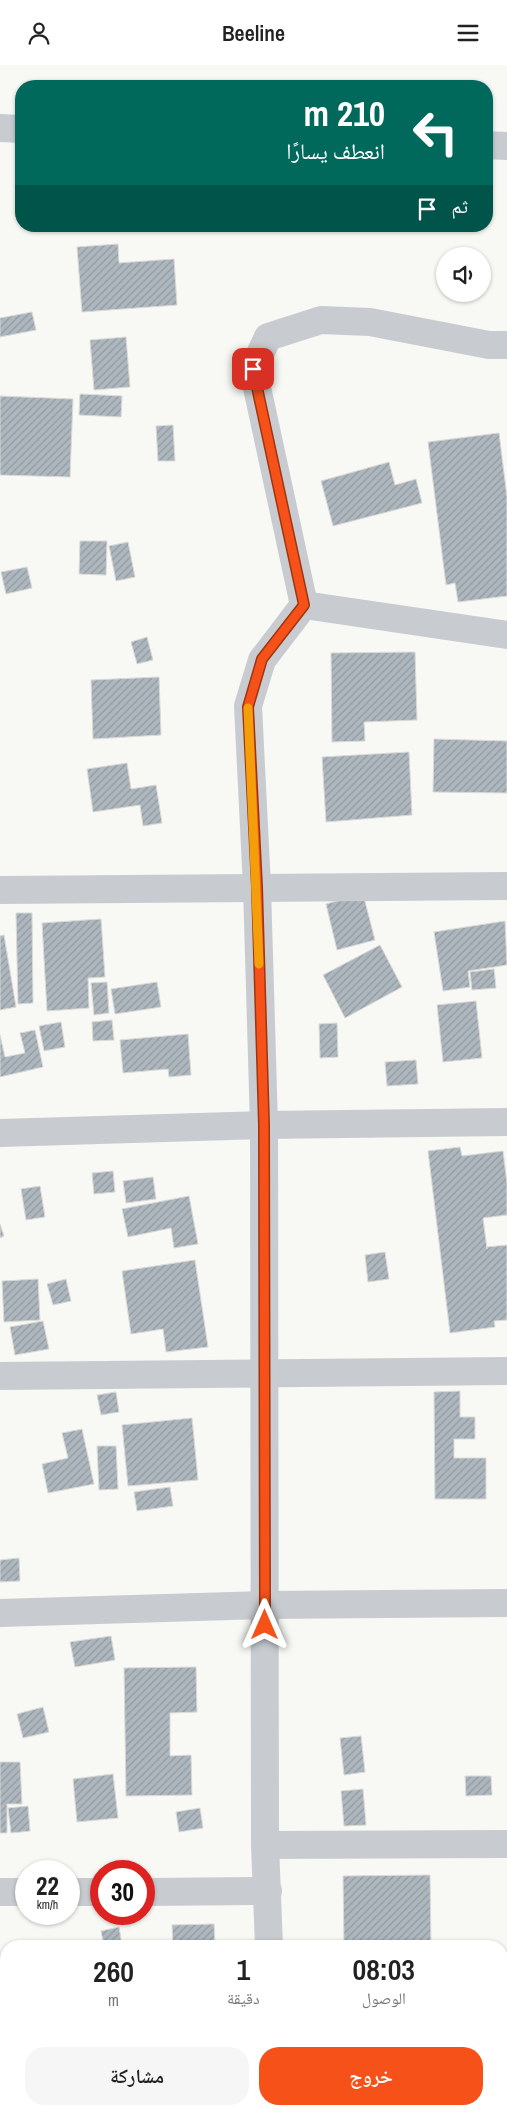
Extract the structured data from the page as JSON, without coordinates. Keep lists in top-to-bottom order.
{
  "page": {
    "header": "Beeline",
    "turn": ["210 m", "انعطف يسارًا"],
    "then": "ثم",
    "speed": "22 km/h",
    "limit": "30",
    "eta": [
      "08:03",
      "الوصول",
      "1",
      "دقيقة",
      "260",
      "m"
    ],
    "buttons": ["خروج", "مشاركة"]
  }
}
